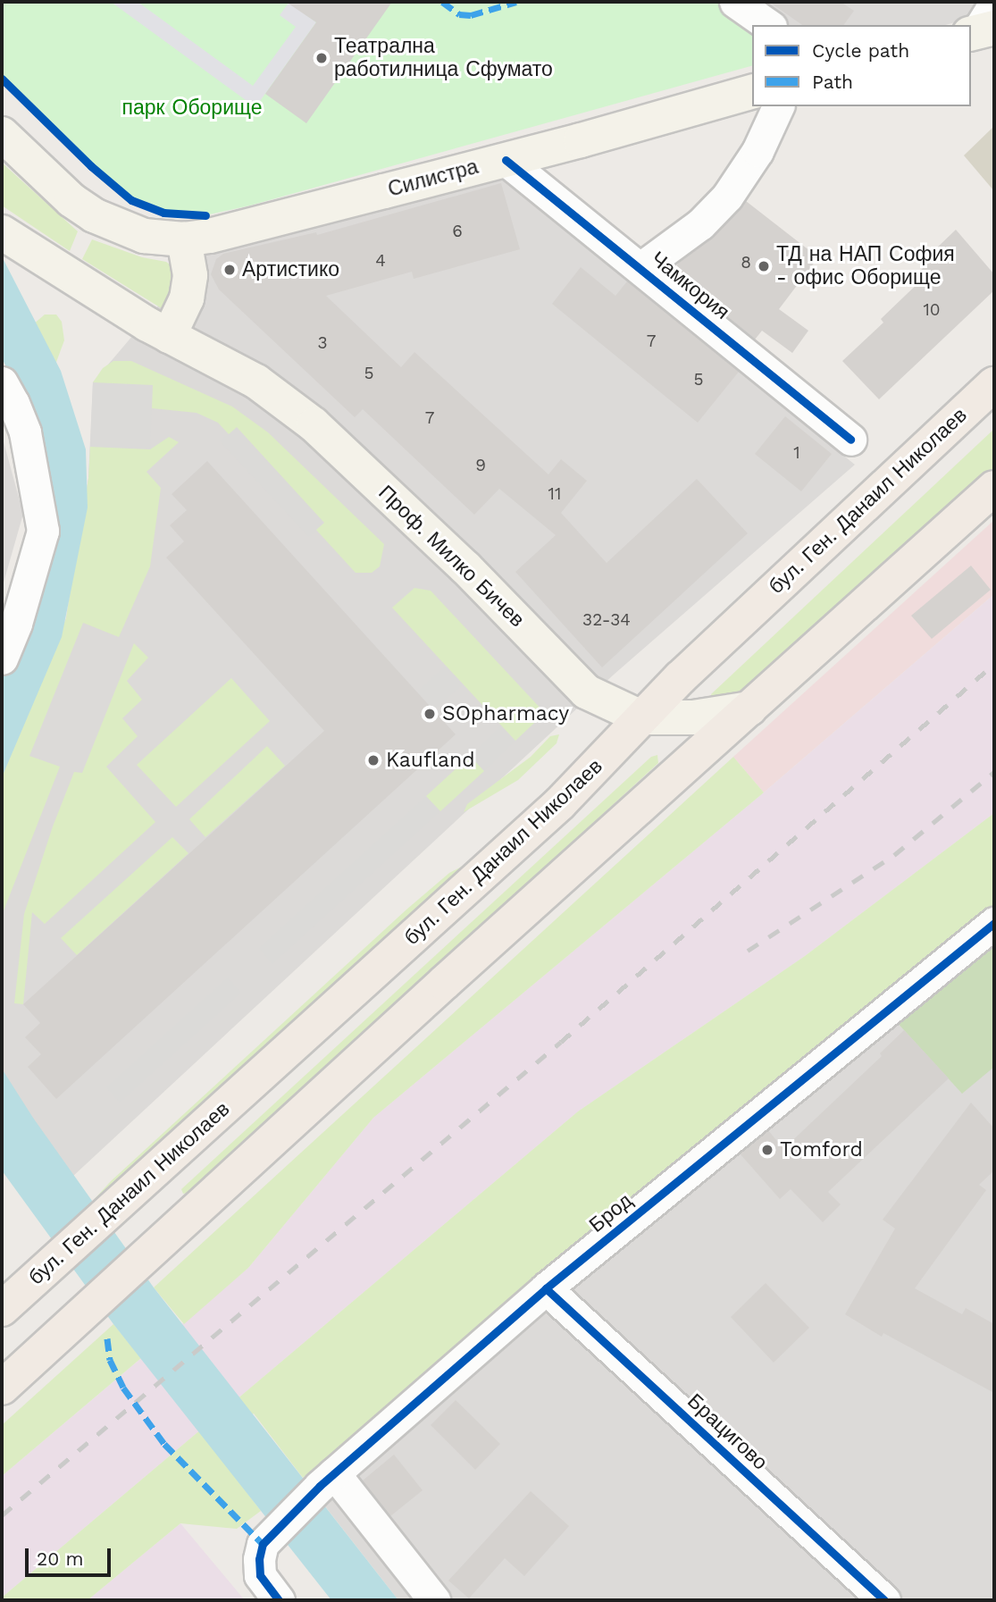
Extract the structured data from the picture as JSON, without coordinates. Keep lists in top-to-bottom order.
{
  "streets": {
    "main road": ["Силистра", "бул. Ген. Данаил Николаев", "Проф. Милко Бичев"],
    "street": ["Чамкория", "Брод", "Брацигово"]
  },
  "crossings": [
    ["Силистра", "Чамкория"],
    ["бул. Ген. Данаил Николаев", "Проф. Милко Бичев"],
    ["Брод", "Брацигово"]
  ],
  "parks": ["парк Оборище"],
  "places": [
    "Театрална работилница Сфумато",
    "ТД на НАП София - офис Оборище",
    "Артистико",
    "SOpharmacy",
    "Kaufland",
    "Tomford"
  ],
  "house_numbers": [
    "6",
    "4",
    "8",
    "10",
    "7",
    "3",
    "5",
    "5",
    "7",
    "1",
    "9",
    "11",
    "32-34"
  ],
  "legend": ["Cycle path", "Path"],
  "scale_bar": "20 m"
}
